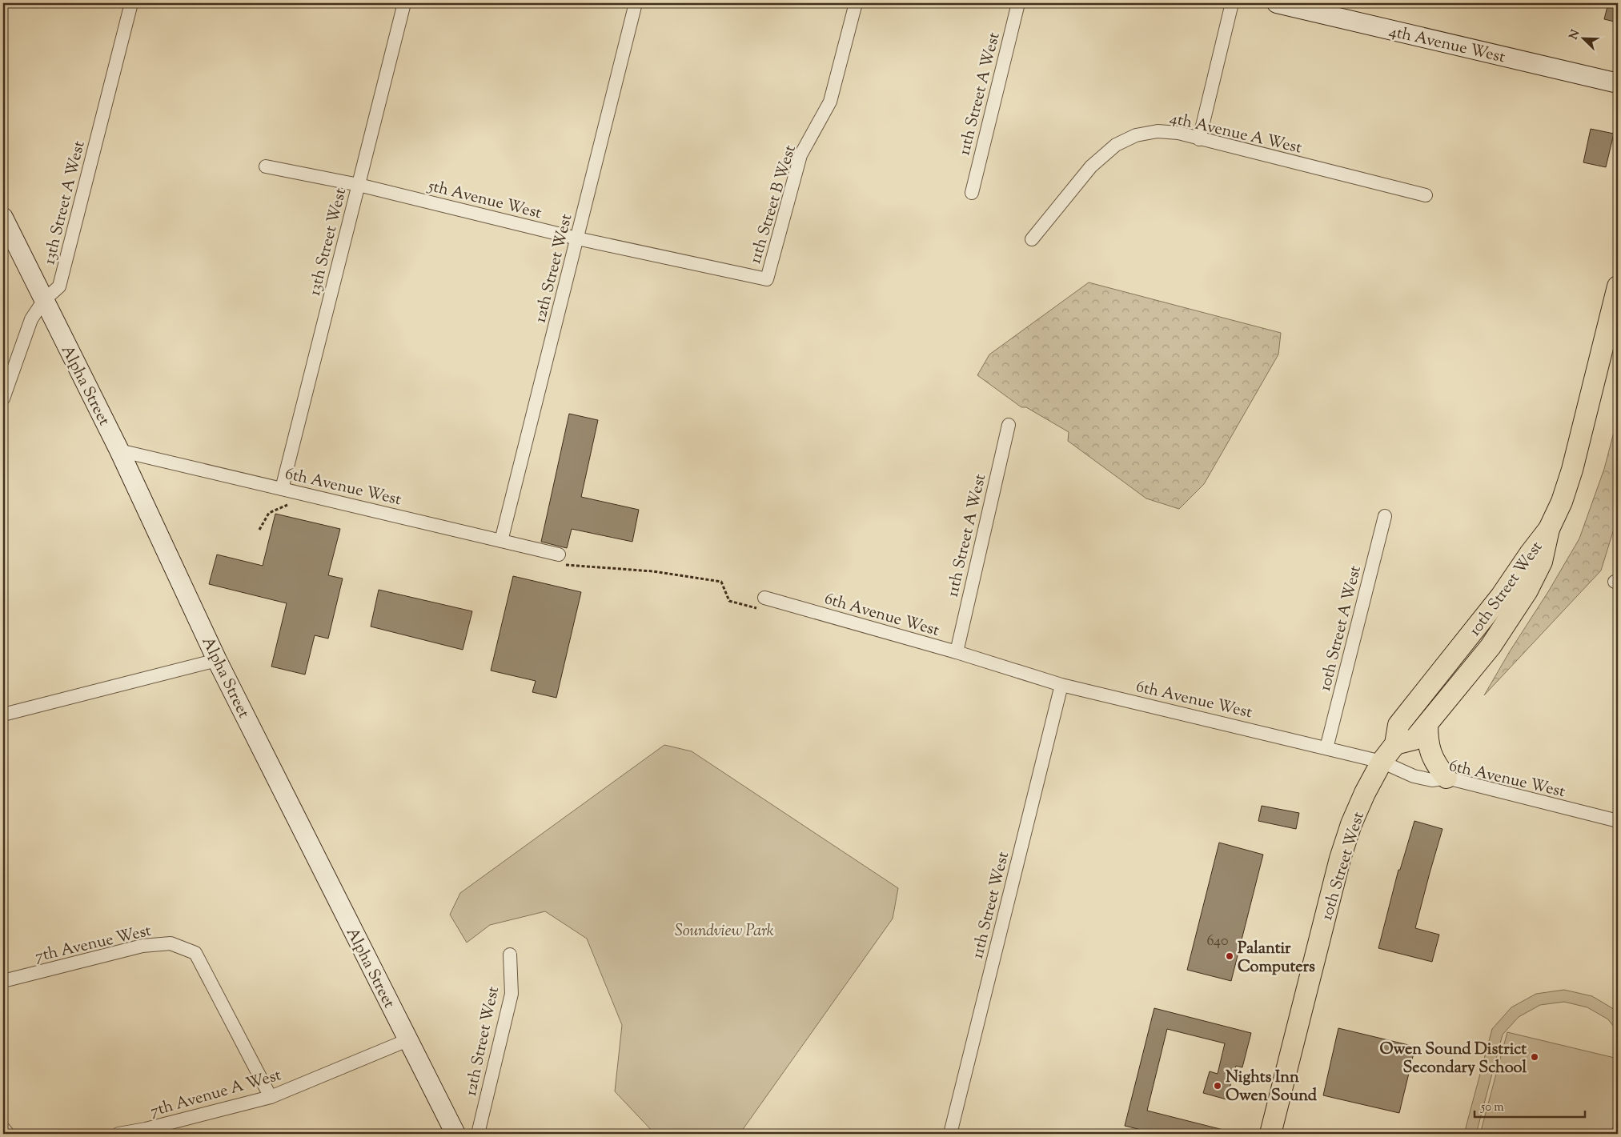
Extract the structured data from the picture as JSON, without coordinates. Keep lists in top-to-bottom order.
{
  "streets": {
    "main road": ["10th Street West"],
    "street": [
      "4th Avenue West",
      "11th Street A West",
      "4th Avenue A West",
      "5th Avenue West",
      "13th Street A West",
      "11th Street B West",
      "13th Street West",
      "12th Street West",
      "Alpha Street",
      "6th Avenue West",
      "10th Street A West",
      "11th Street West",
      "7th Avenue West",
      "7th Avenue A West"
    ]
  },
  "crossings": [
    ["11th Street A West", "6th Avenue West"],
    ["5th Avenue West", "11th Street B West"],
    ["5th Avenue West", "13th Street West"],
    ["5th Avenue West", "12th Street West"],
    ["13th Street A West", "Alpha Street"],
    ["13th Street West", "6th Avenue West"],
    ["12th Street West", "6th Avenue West"],
    ["Alpha Street", "6th Avenue West"],
    ["Alpha Street", "7th Avenue A West"],
    ["6th Avenue West", "10th Street West"],
    ["6th Avenue West", "10th Street A West"],
    ["6th Avenue West", "11th Street West"],
    ["7th Avenue West", "7th Avenue A West"]
  ],
  "parks": ["Soundview Park"],
  "places": ["Palantir Computers", "Owen Sound District Secondary School", "Nights Inn Owen Sound"],
  "house_numbers": ["640"],
  "scale_bar": "50 m",
  "north": "top left"
}
